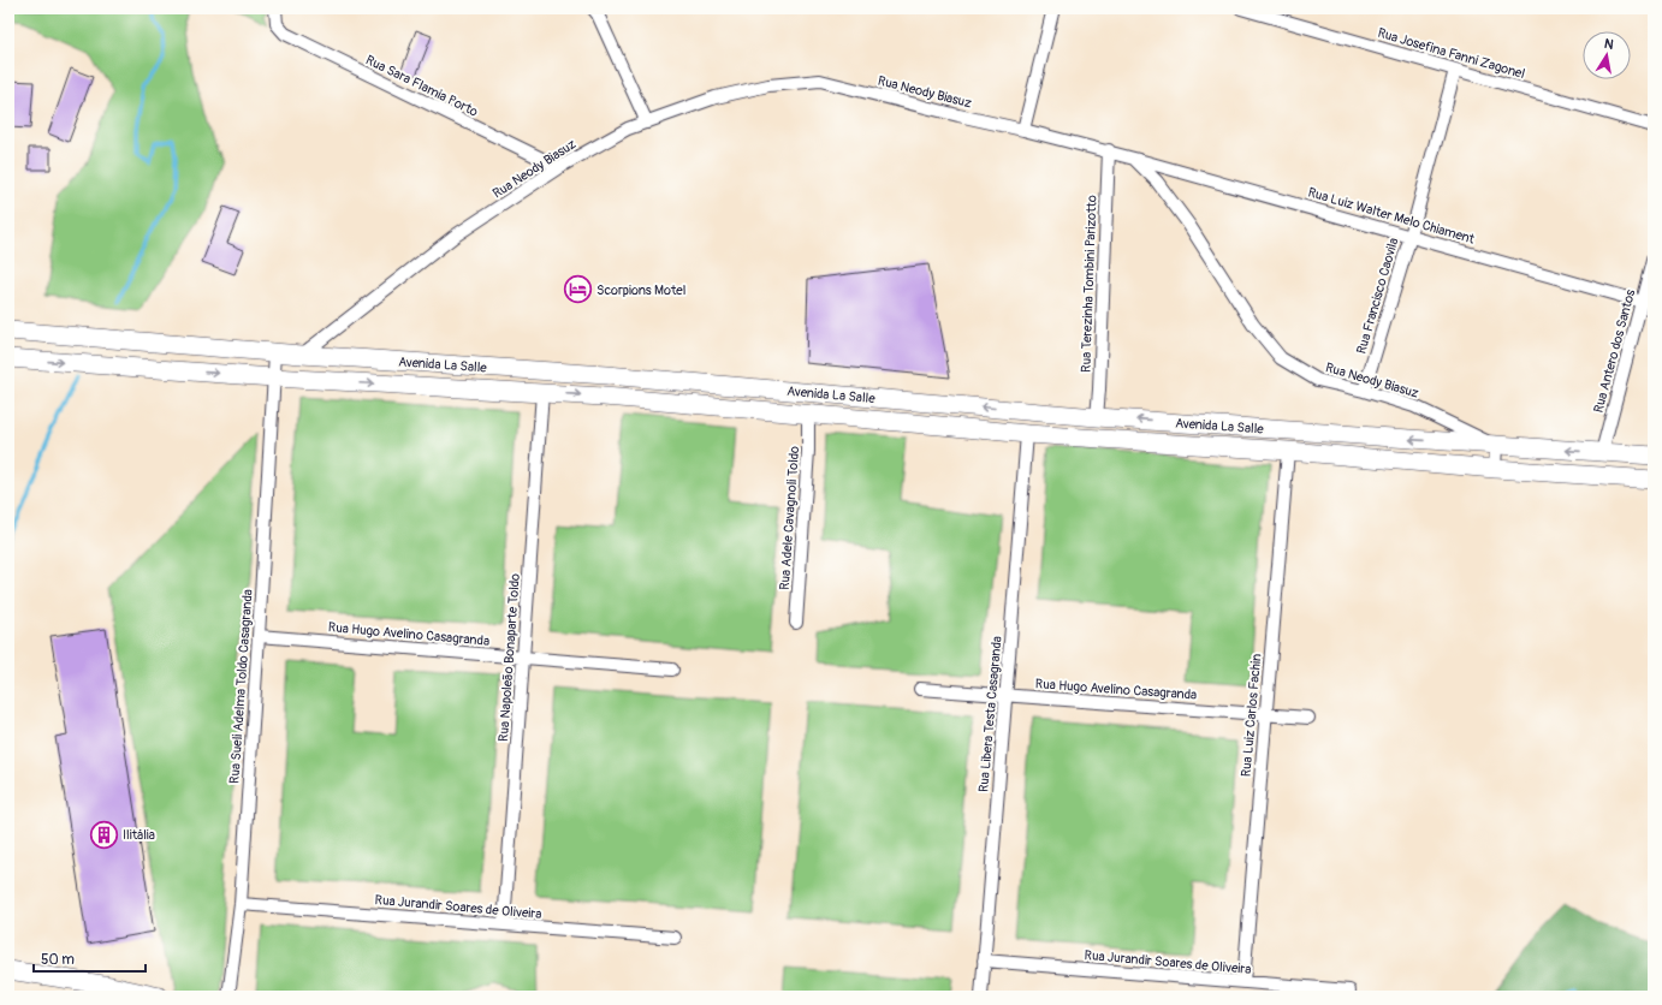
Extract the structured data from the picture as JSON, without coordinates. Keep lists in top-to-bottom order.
{
  "streets": {
    "main road": ["Avenida La Salle"],
    "street": [
      "Rua Josefina Fanni Zagonel",
      "Rua Sara Flamia Porto",
      "Rua Neody Biasuz",
      "Rua Luiz Walter Melo Chiament",
      "Rua Terezinha Tombini Parizotto",
      "Rua Francisco Caovila",
      "Rua Antero dos Santos",
      "Rua Adele Cavagnoli Toldo",
      "Rua Hugo Avelino Casagranda",
      "Rua Napoleão Bonaparte Toldo",
      "Rua Sueli Adelma Toldo Casagranda",
      "Rua Libera Testa Casagranda",
      "Rua Luiz Carlos Fachin",
      "Rua Jurandir Soares de Oliveira"
    ]
  },
  "crossings": [
    ["Rua Josefina Fanni Zagonel", "Rua Francisco Caovila"],
    ["Rua Sara Flamia Porto", "Rua Neody Biasuz"],
    ["Rua Neody Biasuz", "Rua Luiz Walter Melo Chiament"],
    ["Rua Neody Biasuz", "Rua Terezinha Tombini Parizotto"],
    ["Rua Neody Biasuz", "Rua Francisco Caovila"],
    ["Rua Neody Biasuz", "Avenida La Salle"],
    ["Rua Luiz Walter Melo Chiament", "Rua Francisco Caovila"],
    ["Rua Luiz Walter Melo Chiament", "Rua Antero dos Santos"],
    ["Rua Terezinha Tombini Parizotto", "Avenida La Salle"],
    ["Rua Antero dos Santos", "Avenida La Salle"],
    ["Avenida La Salle", "Rua Adele Cavagnoli Toldo"],
    ["Avenida La Salle", "Rua Napoleão Bonaparte Toldo"],
    ["Avenida La Salle", "Rua Sueli Adelma Toldo Casagranda"],
    ["Avenida La Salle", "Rua Libera Testa Casagranda"],
    ["Avenida La Salle", "Rua Luiz Carlos Fachin"],
    ["Rua Hugo Avelino Casagranda", "Rua Napoleão Bonaparte Toldo"],
    ["Rua Hugo Avelino Casagranda", "Rua Sueli Adelma Toldo Casagranda"],
    ["Rua Hugo Avelino Casagranda", "Rua Libera Testa Casagranda"],
    ["Rua Hugo Avelino Casagranda", "Rua Luiz Carlos Fachin"],
    ["Rua Napoleão Bonaparte Toldo", "Rua Jurandir Soares de Oliveira"],
    ["Rua Sueli Adelma Toldo Casagranda", "Rua Jurandir Soares de Oliveira"],
    ["Rua Libera Testa Casagranda", "Rua Jurandir Soares de Oliveira"],
    ["Rua Luiz Carlos Fachin", "Rua Jurandir Soares de Oliveira"]
  ],
  "places": {
    "hotel": ["Scorpions Motel"],
    "building": ["Ilitália"]
  },
  "scale_bar": "50 m",
  "north": "top"
}
